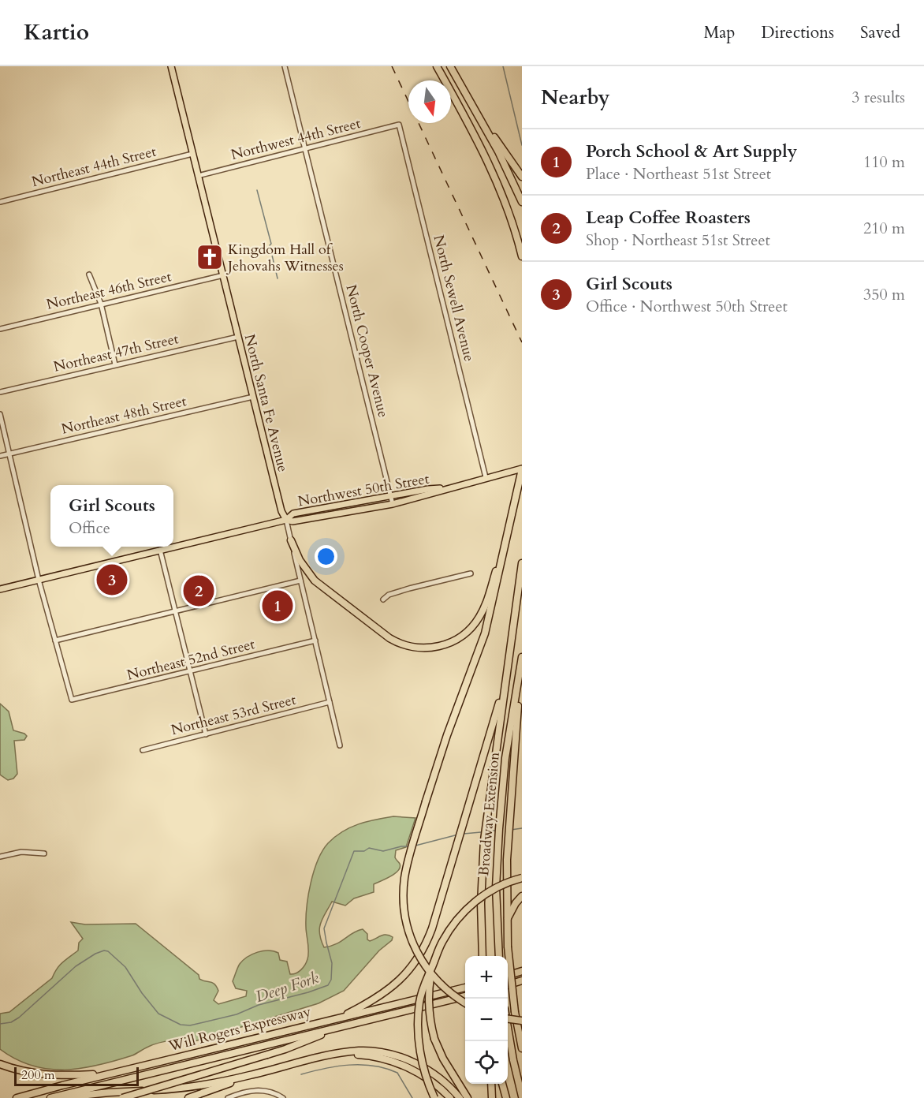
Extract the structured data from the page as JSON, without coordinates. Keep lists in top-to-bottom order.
{
  "streets": {
    "highway": ["Broadway Extension", "Will Rogers Expressway"],
    "main road": ["North Santa Fe Avenue", "Northwest 50th Street"],
    "street": [
      "Northwest 44th Street",
      "Northeast 44th Street",
      "Northeast 46th Street",
      "North Sewell Avenue",
      "North Cooper Avenue",
      "Northeast 47th Street",
      "Northeast 48th Street",
      "Northeast 52nd Street",
      "Northeast 53rd Street"
    ]
  },
  "crossings": [
    ["Northwest 44th Street", "North Sewell Avenue"],
    ["Northwest 44th Street", "North Cooper Avenue"],
    ["Northwest 44th Street", "North Santa Fe Avenue"],
    ["Northeast 44th Street", "North Santa Fe Avenue"],
    ["Northeast 46th Street", "North Santa Fe Avenue"],
    ["North Sewell Avenue", "Northwest 50th Street"],
    ["North Cooper Avenue", "Northwest 50th Street"],
    ["Northeast 47th Street", "North Santa Fe Avenue"],
    ["North Santa Fe Avenue", "Northeast 48th Street"],
    ["North Santa Fe Avenue", "Northwest 50th Street"],
    ["North Santa Fe Avenue", "Northeast 52nd Street"],
    ["North Santa Fe Avenue", "Northeast 53rd Street"]
  ],
  "water": ["Deep Fork"],
  "places": {
    "church": ["Kingdom Hall of Jehovahs Witnesses"]
  },
  "scale_bar": "200 m",
  "north": "bottom",
  "page": {
    "header": "Kartio",
    "nav": ["Map", "Directions", "Saved"],
    "heading": ["Nearby", "3 results"],
    "list": [
      {
        "mark": "1",
        "name": "Porch School & Art Supply",
        "note": "Place · Northeast 51st Street",
        "value": "110 m"
      },
      {
        "mark": "2",
        "name": "Leap Coffee Roasters",
        "note": "Shop · Northeast 51st Street",
        "value": "210 m"
      },
      {
        "mark": "3",
        "name": "Girl Scouts",
        "note": "Office · Northwest 50th Street",
        "value": "350 m"
      }
    ],
    "popup": ["Girl Scouts", "Office"],
    "pins": ["3", "2", "1"],
    "map_buttons": ["+", "−"],
    "scale": "200 m"
  }
}
